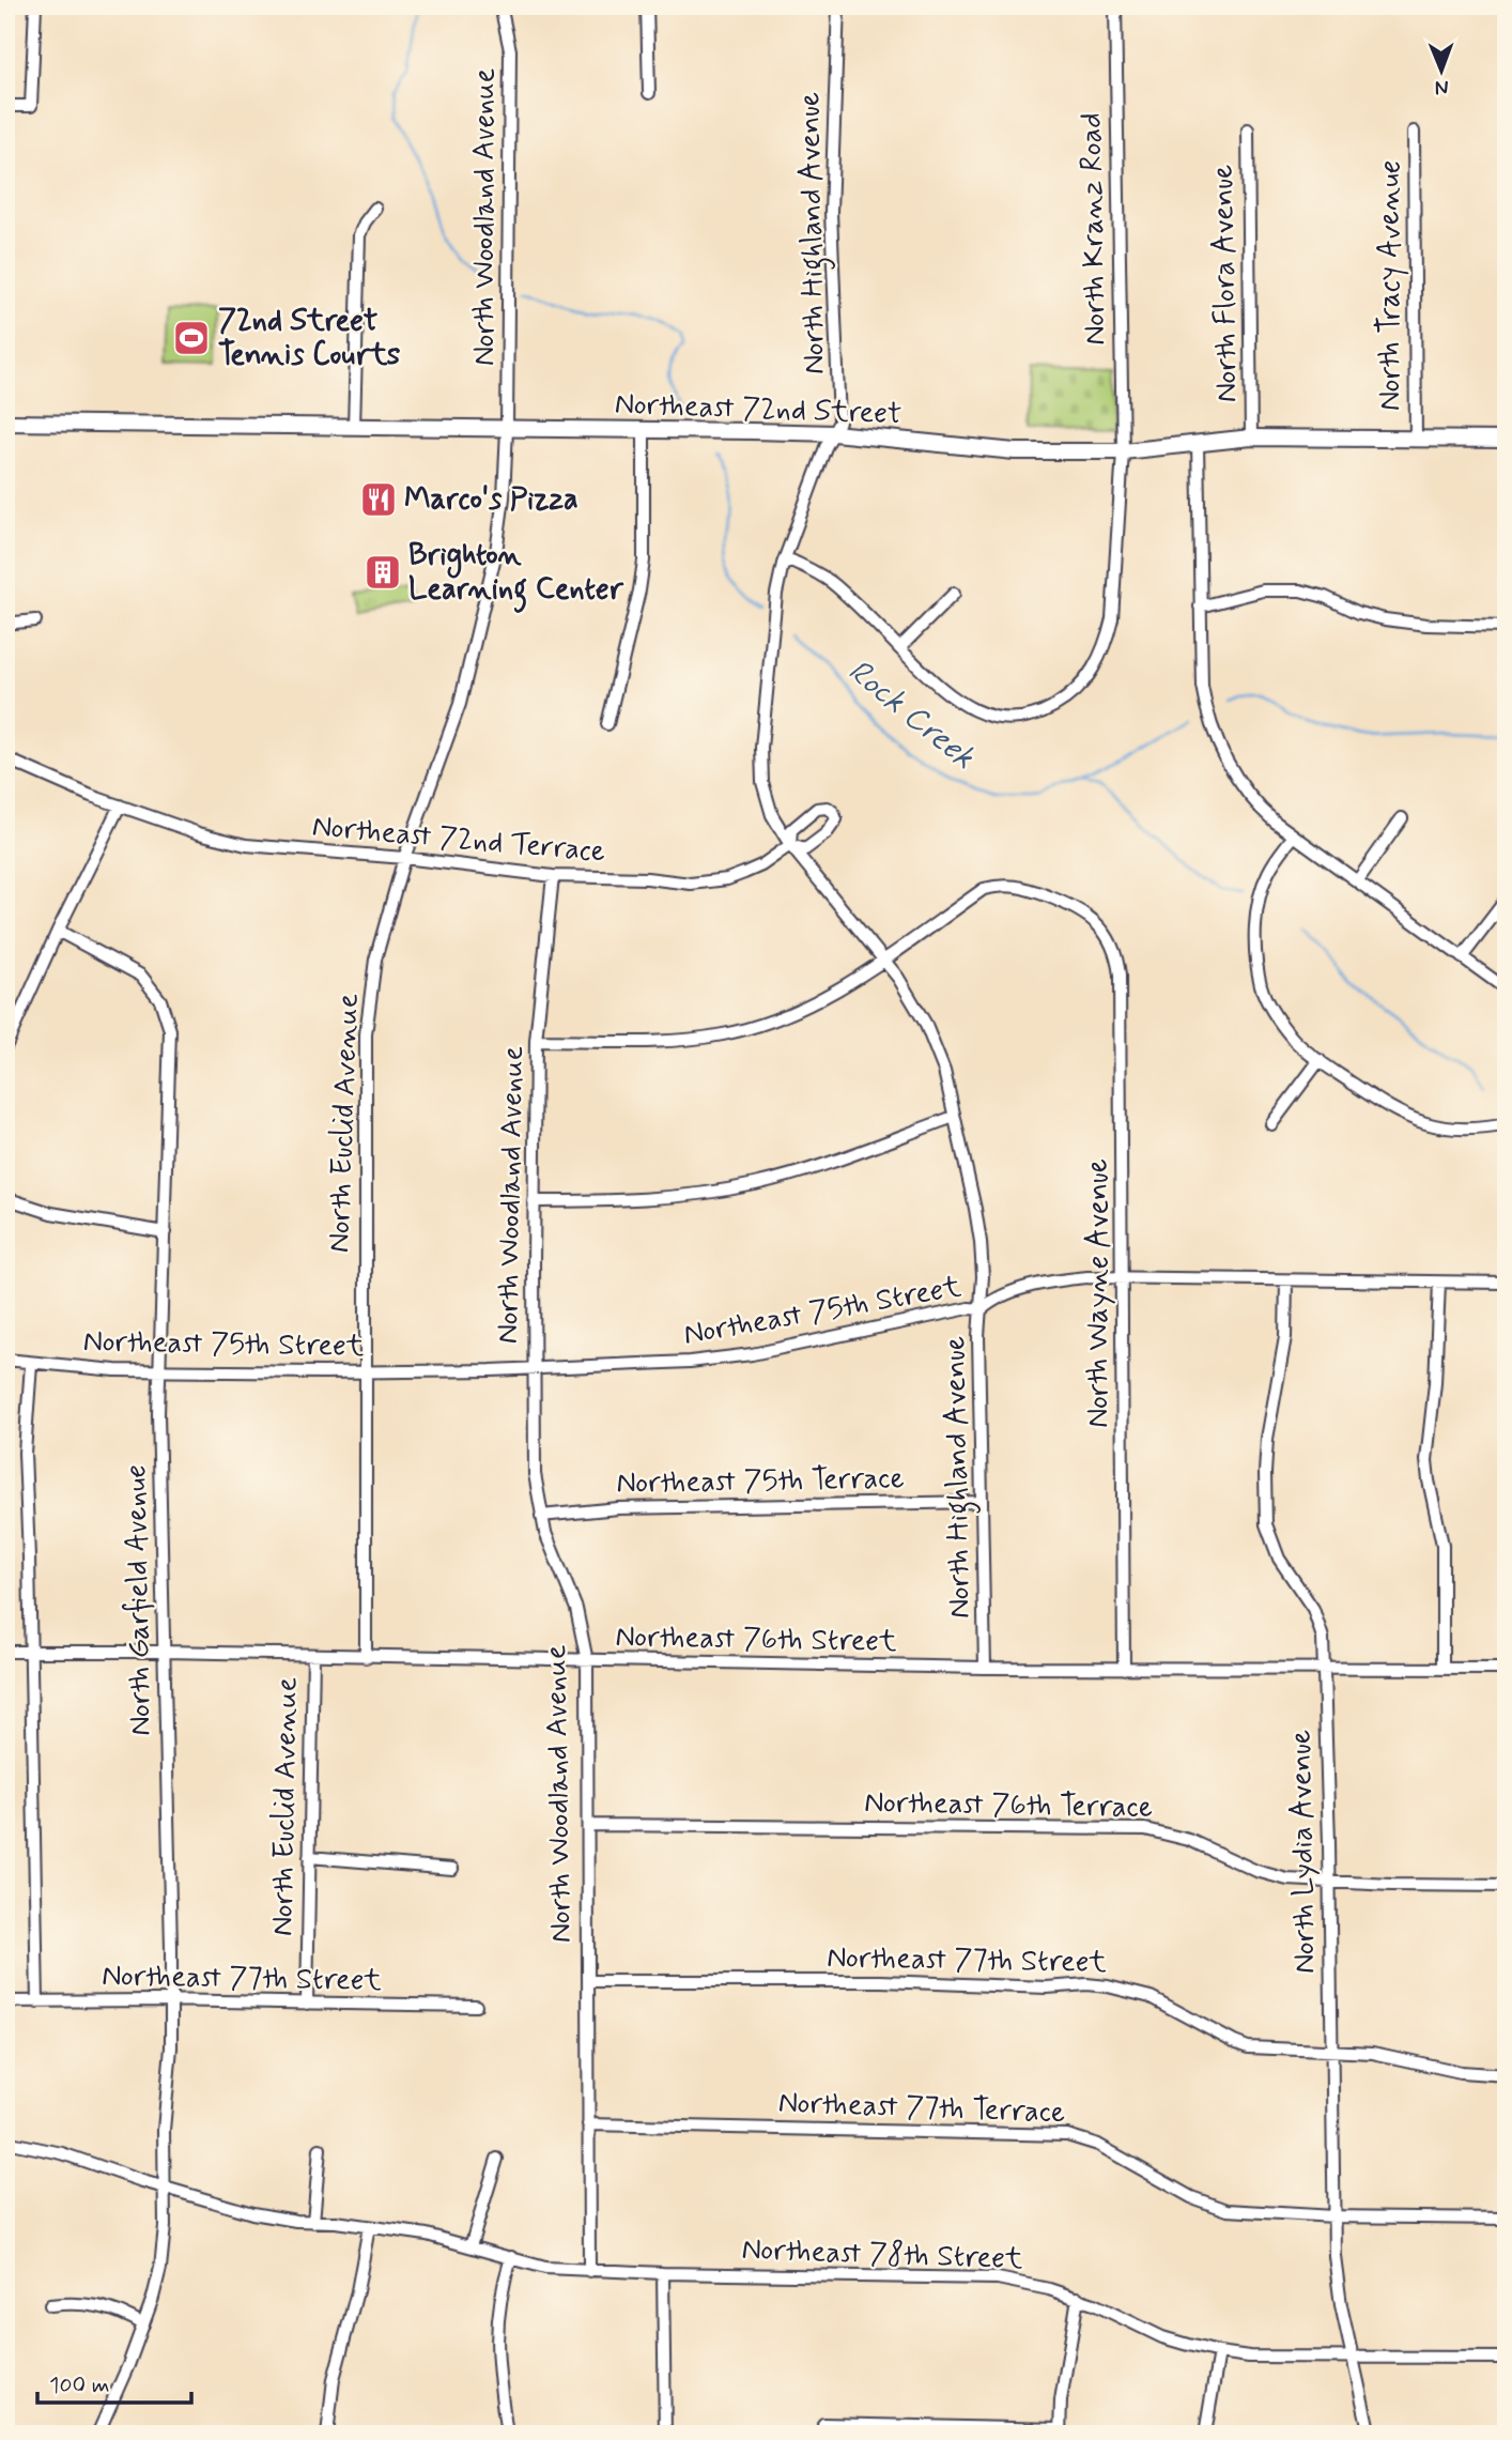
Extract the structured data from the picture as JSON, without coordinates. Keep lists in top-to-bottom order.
{
  "streets": {
    "main road": ["Northeast 72nd Street"],
    "street": [
      "North Woodland Avenue",
      "North Kranz Road",
      "North Highland Avenue",
      "North Flora Avenue",
      "North Tracy Avenue",
      "Northeast 72nd Terrace",
      "North Euclid Avenue",
      "North Wayne Avenue",
      "Northeast 75th Street",
      "Northeast 75th Terrace",
      "North Garfield Avenue",
      "Northeast 76th Street",
      "Northeast 76th Terrace",
      "North Lydia Avenue",
      "Northeast 77th Street",
      "Northeast 77th Terrace",
      "Northeast 78th Street"
    ]
  },
  "crossings": [
    ["North Woodland Avenue", "Northeast 72nd Street"],
    ["North Woodland Avenue", "Northeast 72nd Terrace"],
    ["North Woodland Avenue", "North Euclid Avenue"],
    ["North Woodland Avenue", "Northeast 75th Street"],
    ["North Woodland Avenue", "Northeast 75th Terrace"],
    ["North Woodland Avenue", "Northeast 76th Street"],
    ["North Woodland Avenue", "Northeast 76th Terrace"],
    ["North Woodland Avenue", "Northeast 77th Street"],
    ["North Woodland Avenue", "Northeast 77th Terrace"],
    ["North Woodland Avenue", "Northeast 78th Street"],
    ["North Kranz Road", "North Highland Avenue"],
    ["North Kranz Road", "Northeast 72nd Street"],
    ["North Highland Avenue", "Northeast 72nd Street"],
    ["North Highland Avenue", "Northeast 72nd Terrace"],
    ["North Highland Avenue", "North Wayne Avenue"],
    ["North Highland Avenue", "Northeast 75th Street"],
    ["North Highland Avenue", "Northeast 75th Terrace"],
    ["North Highland Avenue", "Northeast 76th Street"],
    ["North Flora Avenue", "Northeast 72nd Street"],
    ["North Tracy Avenue", "Northeast 72nd Street"],
    ["Northeast 72nd Street", "North Euclid Avenue"],
    ["Northeast 72nd Terrace", "North Euclid Avenue"],
    ["North Euclid Avenue", "Northeast 75th Street"],
    ["North Euclid Avenue", "Northeast 76th Street"],
    ["North Euclid Avenue", "Northeast 77th Street"],
    ["North Wayne Avenue", "Northeast 75th Street"],
    ["North Wayne Avenue", "Northeast 76th Street"],
    ["Northeast 75th Street", "North Garfield Avenue"],
    ["Northeast 75th Street", "North Lydia Avenue"],
    ["North Garfield Avenue", "Northeast 76th Street"],
    ["North Garfield Avenue", "Northeast 77th Street"],
    ["North Garfield Avenue", "Northeast 78th Street"],
    ["Northeast 76th Street", "North Lydia Avenue"],
    ["Northeast 76th Terrace", "North Lydia Avenue"],
    ["North Lydia Avenue", "Northeast 77th Street"],
    ["North Lydia Avenue", "Northeast 77th Terrace"],
    ["North Lydia Avenue", "Northeast 78th Street"]
  ],
  "water": ["Rock Creek"],
  "places": {
    "sports": ["72nd Street Tennis Courts"],
    "restaurant": ["Marco's Pizza"],
    "building": ["Brighton Learning Center"]
  },
  "scale_bar": "100 m",
  "north": "bottom"
}
